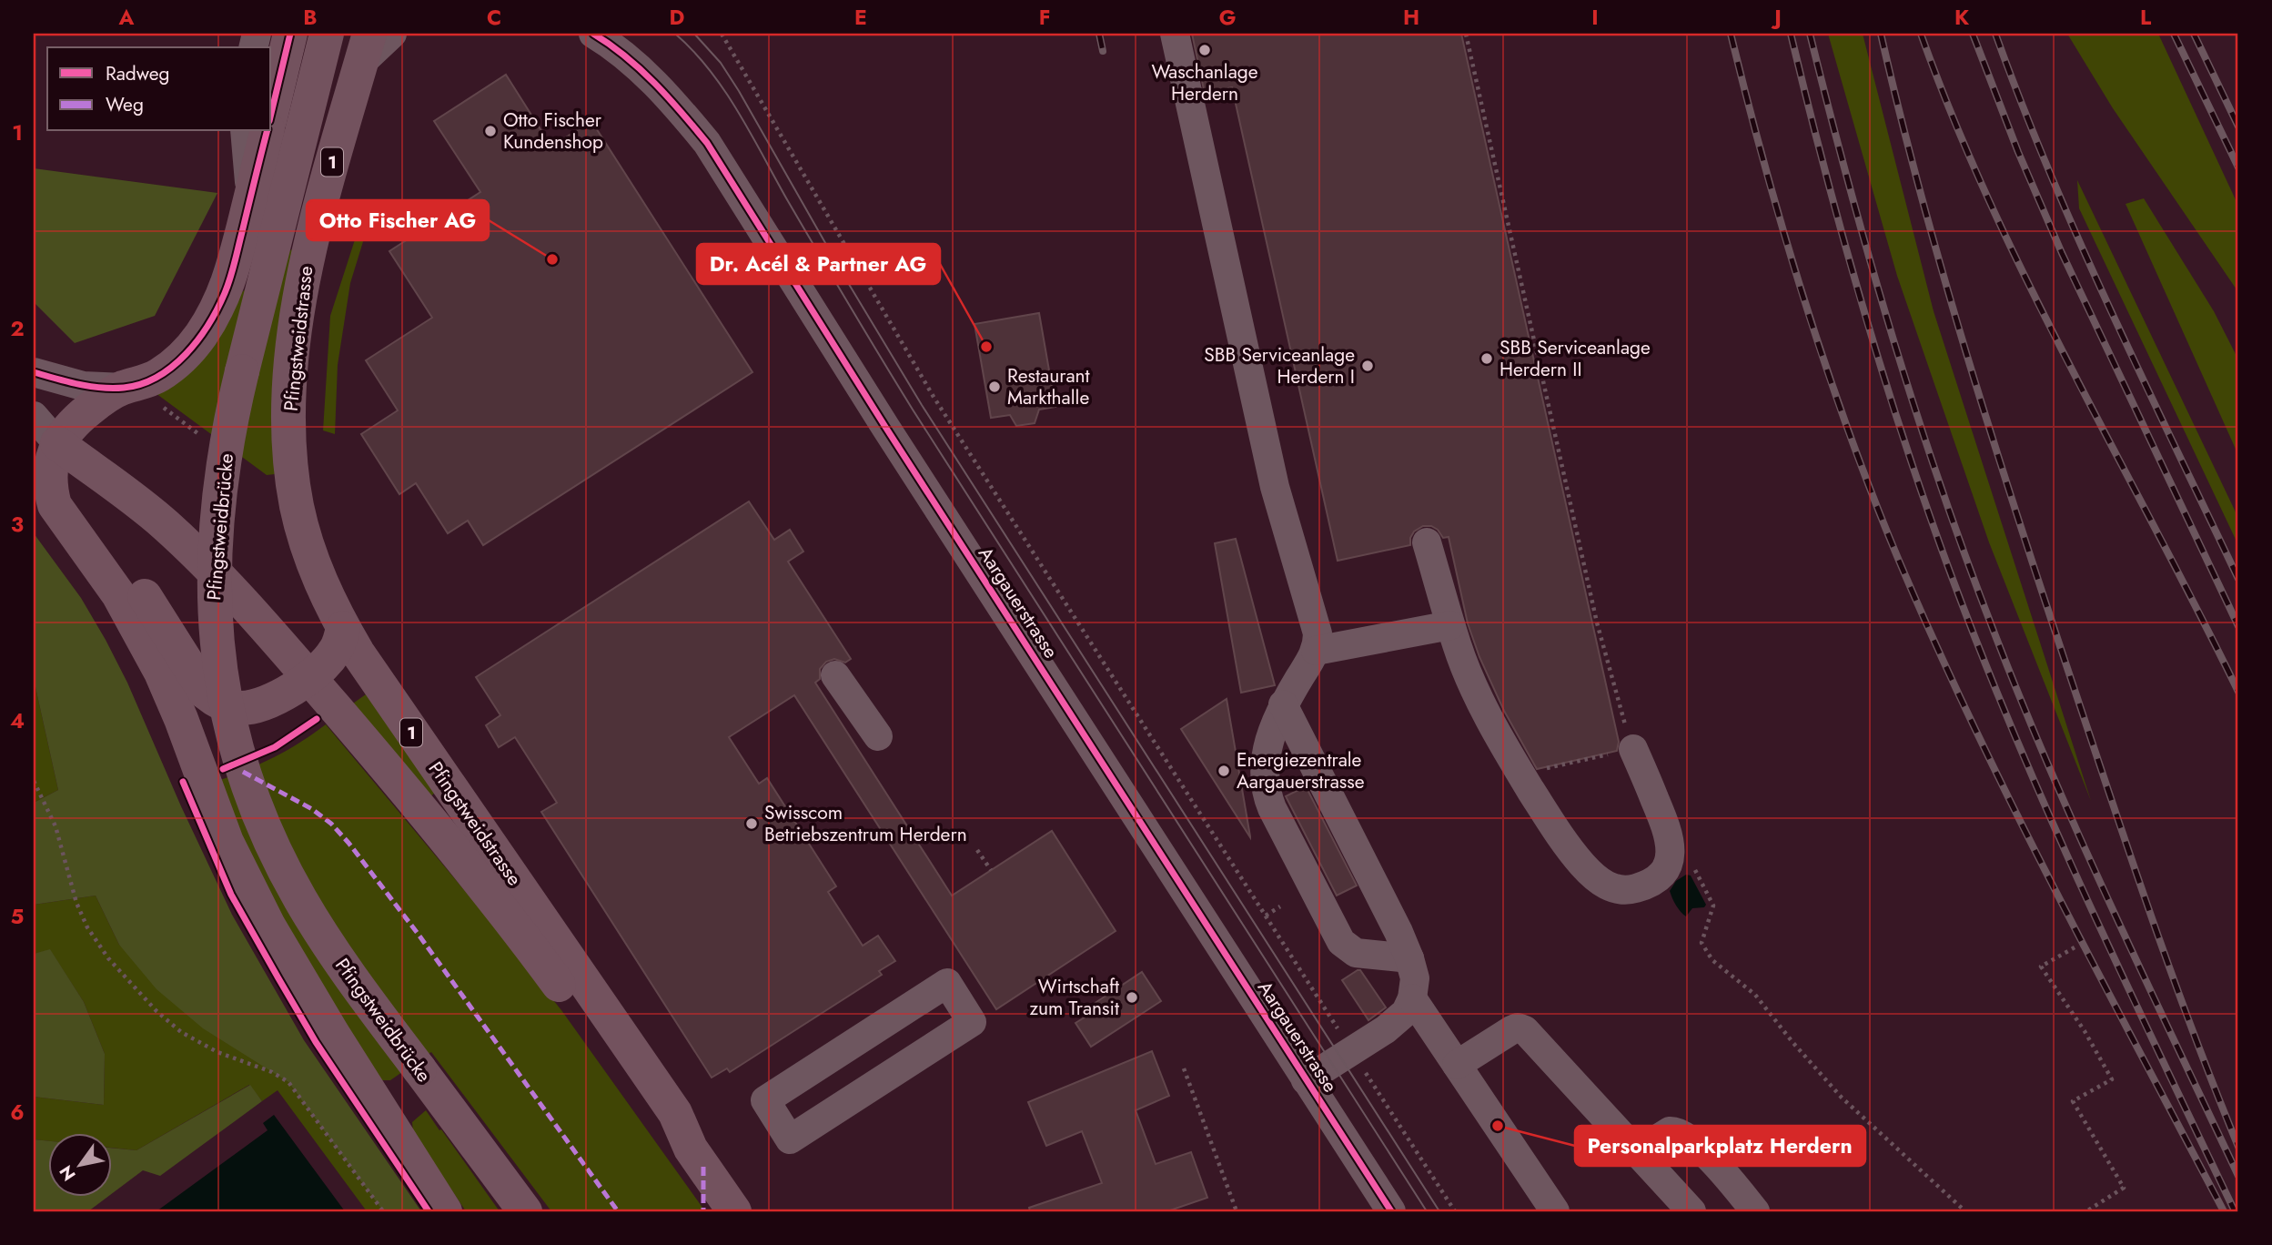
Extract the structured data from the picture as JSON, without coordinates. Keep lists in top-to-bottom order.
{
  "streets": {
    "main road": ["1", "Pfingstweidstrasse", "Pfingstweidbrücke"],
    "street": ["Aargauerstrasse"]
  },
  "crossings": [
    ["1", "Pfingstweidstrasse"]
  ],
  "places": [
    "Waschanlage Herdern",
    "Otto Fischer Kundenshop",
    "Otto Fischer AG",
    "Dr. Acél & Partner AG",
    "SBB Serviceanlage Herdern II",
    "SBB Serviceanlage Herdern I",
    "Restaurant Markthalle",
    "Energiezentrale Aargauerstrasse",
    "Swisscom Betriebszentrum Herdern",
    "Wirtschaft zum Transit",
    "Personalparkplatz Herdern"
  ],
  "legend": ["Radweg", "Weg"],
  "north": "bottom left",
  "grid": {
    "columns": [
      "A",
      "B",
      "C",
      "D",
      "E",
      "F",
      "G",
      "H",
      "I",
      "J",
      "K",
      "L"
    ],
    "rows": [
      "1",
      "2",
      "3",
      "4",
      "5",
      "6"
    ]
  }
}
